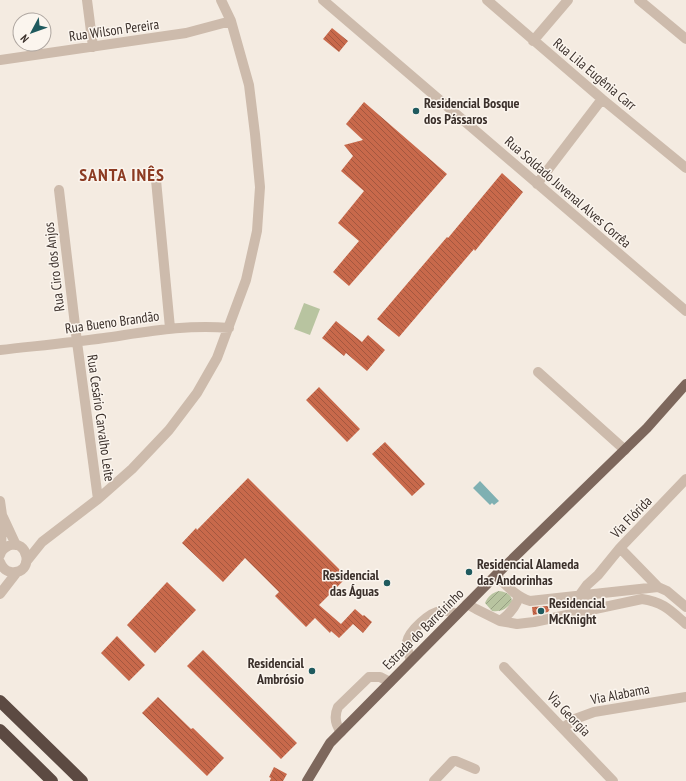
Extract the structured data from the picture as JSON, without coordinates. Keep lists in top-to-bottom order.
{
  "streets": {
    "main road": ["Estrada do Barreirinho"],
    "street": [
      "Rua Wilson Pereira",
      "Rua Lila Eugênia Carr",
      "Rua Soldado Juvenal Alves Corrêa",
      "Rua Ciro dos Anjos",
      "Rua Bueno Brandão",
      "Rua Cesário Carvalho Leite",
      "Via Flórida",
      "Via Alabama",
      "Via Georgia"
    ]
  },
  "crossings": [
    ["Rua Ciro dos Anjos", "Rua Bueno Brandão"],
    ["Rua Ciro dos Anjos", "Rua Cesário Carvalho Leite"],
    ["Rua Bueno Brandão", "Rua Cesário Carvalho Leite"],
    ["Via Alabama", "Via Georgia"]
  ],
  "districts": ["SANTA INÊS"],
  "places": [
    "Residencial Bosque dos Pássaros",
    "Residencial Alameda das Andorinhas",
    "Residencial das Águas",
    "Residencial McKnight",
    "Residencial Ambrósio"
  ],
  "north": "bottom left"
}
